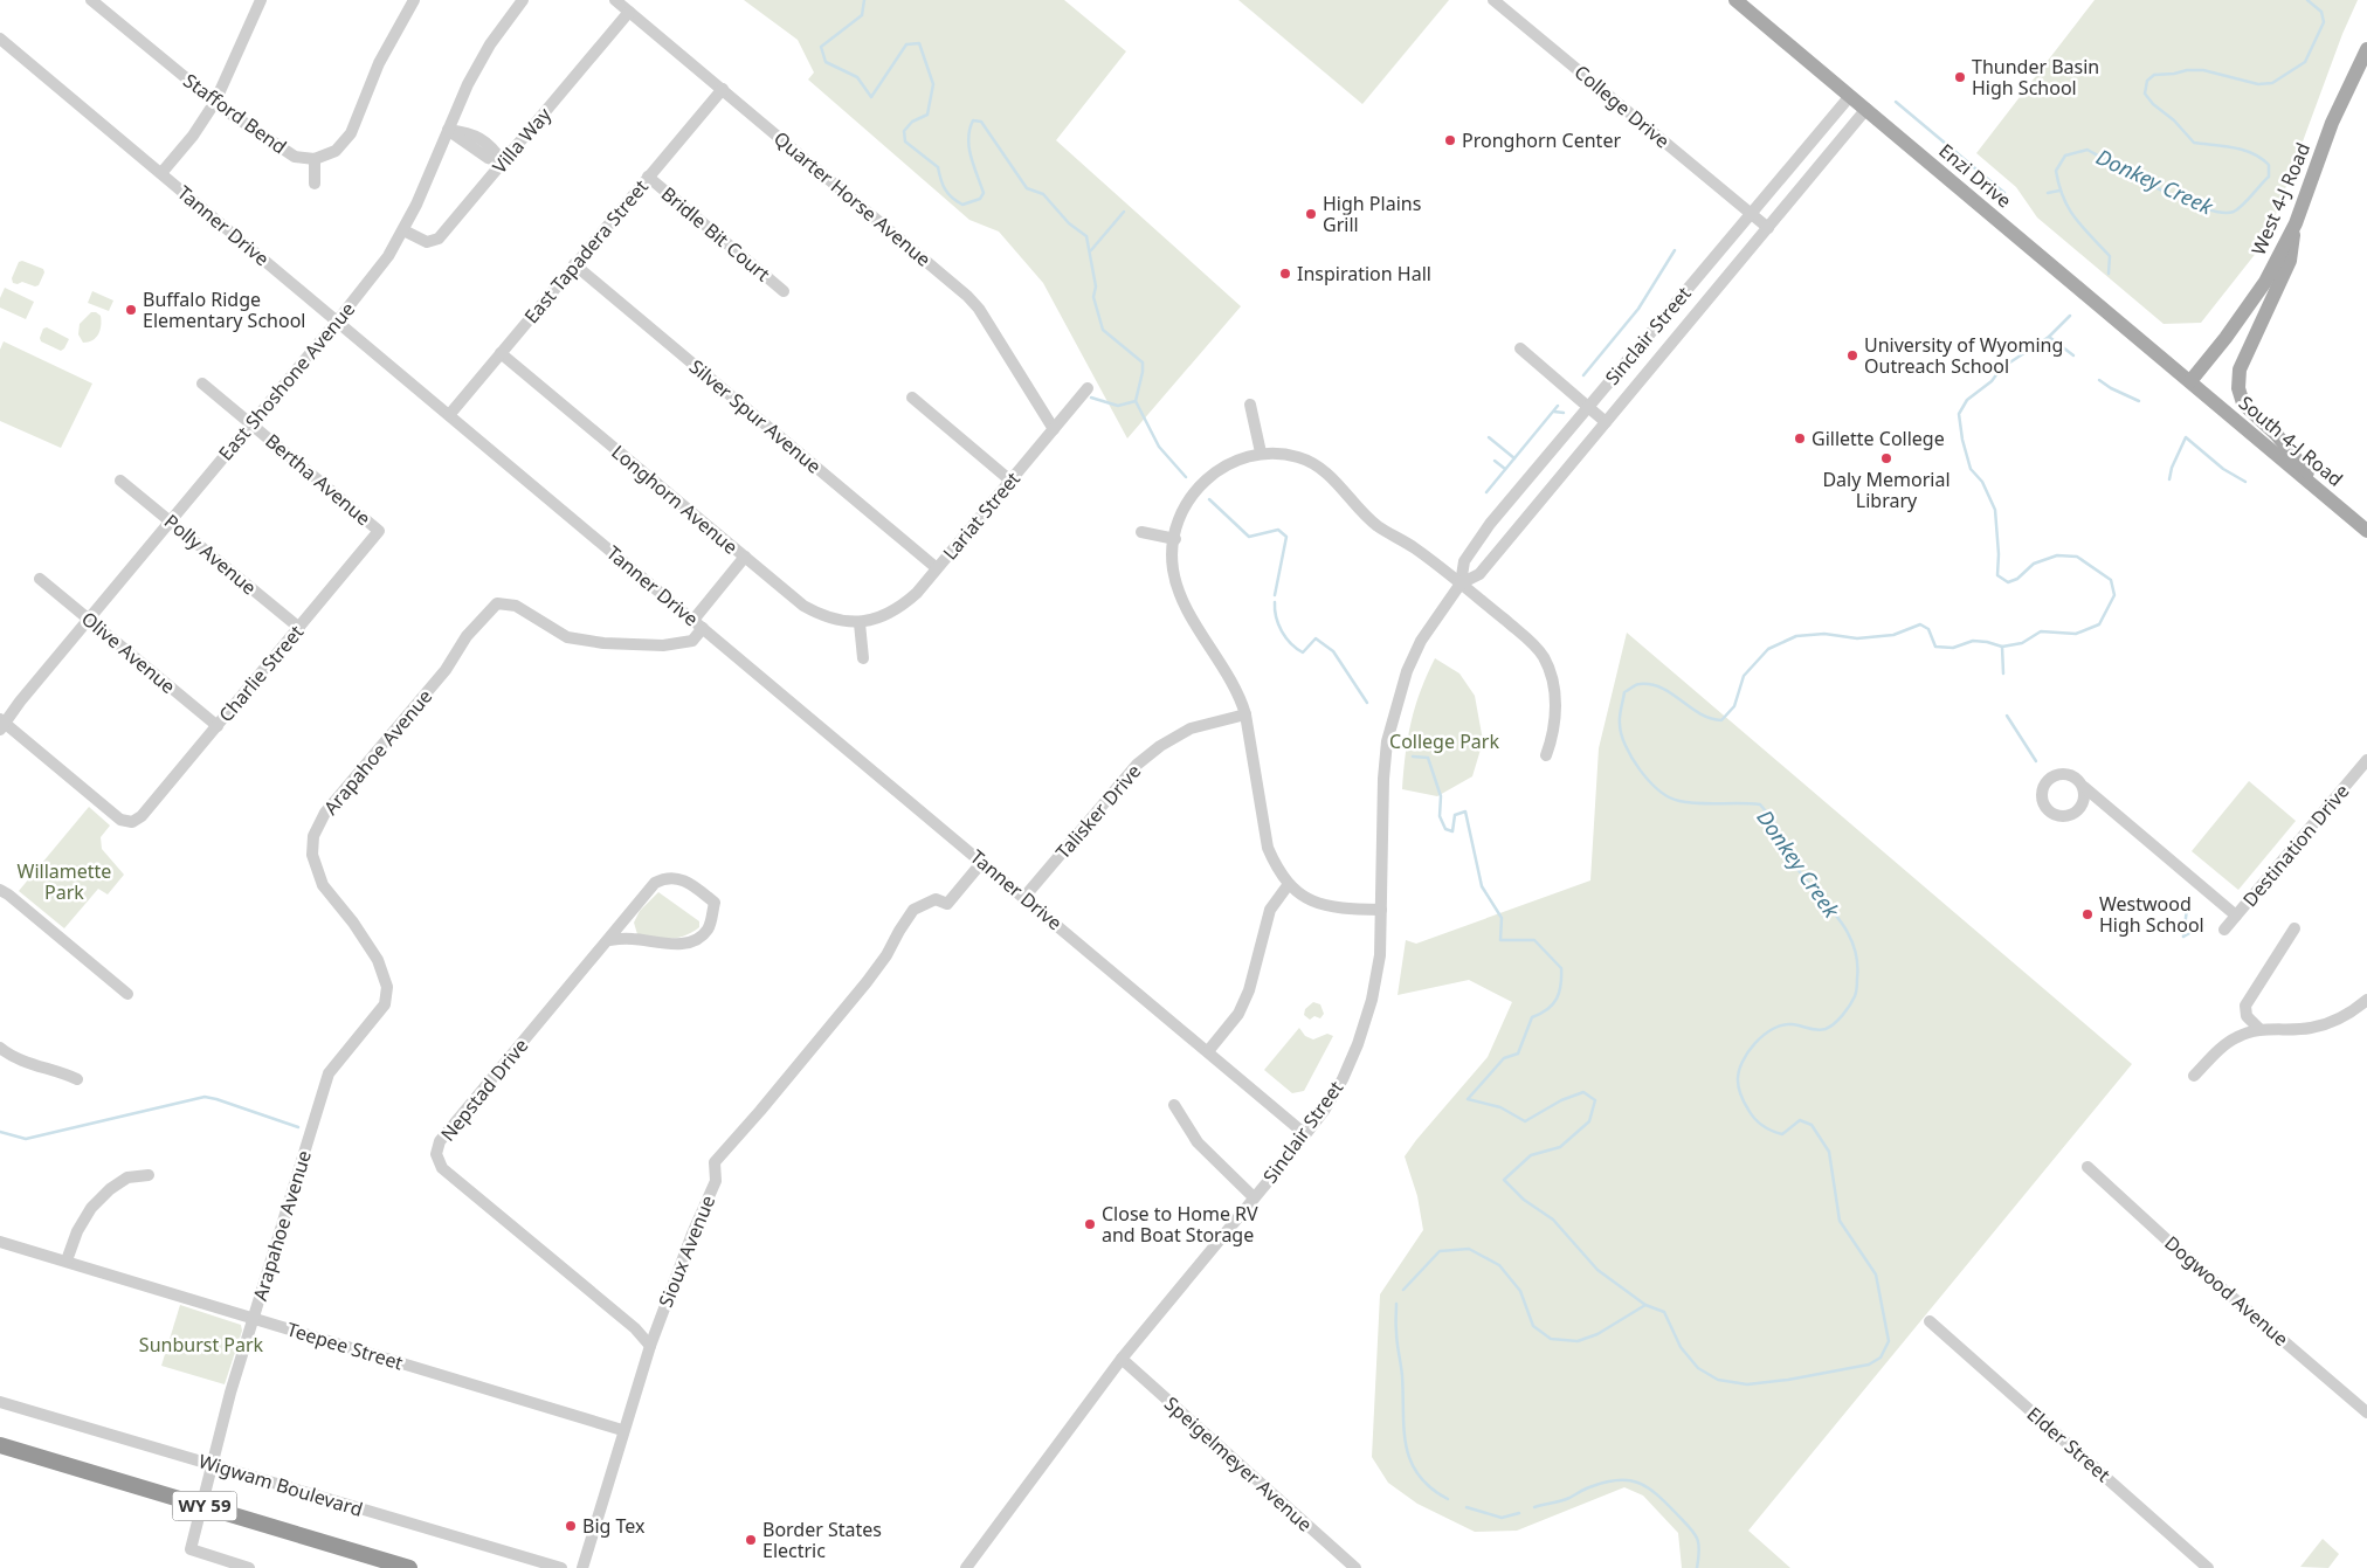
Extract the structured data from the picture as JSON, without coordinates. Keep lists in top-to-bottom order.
{
  "streets": {
    "highway": ["WY 59"],
    "main road": ["Enzi Drive", "West 4-J Road", "South 4-J Road"],
    "street": [
      "College Drive",
      "Stafford Bend",
      "Villa Way",
      "Quarter Horse Avenue",
      "Tanner Drive",
      "Bridle Bit Court",
      "East Tapadera Street",
      "Sinclair Street",
      "East Shoshone Avenue",
      "Silver Spur Avenue",
      "Bertha Avenue",
      "Longhorn Avenue",
      "Lariat Street",
      "Polly Avenue",
      "Olive Avenue",
      "Charlie Street",
      "Arapahoe Avenue",
      "Talisker Drive",
      "Destination Drive",
      "Nepstad Drive",
      "Sioux Avenue",
      "Dogwood Avenue",
      "Teepee Street",
      "Elder Street",
      "Speigelmeyer Avenue",
      "Wigwam Boulevard"
    ]
  },
  "crossings": [
    ["College Drive", "Sinclair Street"],
    ["Villa Way", "Quarter Horse Avenue"],
    ["Villa Way", "East Shoshone Avenue"],
    ["Enzi Drive", "West 4-J Road"],
    ["Enzi Drive", "Sinclair Street"],
    ["Enzi Drive", "South 4-J Road"],
    ["Quarter Horse Avenue", "East Tapadera Street"],
    ["Quarter Horse Avenue", "Lariat Street"],
    ["West 4-J Road", "South 4-J Road"],
    ["Tanner Drive", "East Tapadera Street"],
    ["Tanner Drive", "Sinclair Street"],
    ["Tanner Drive", "East Shoshone Avenue"],
    ["Tanner Drive", "Arapahoe Avenue"],
    ["Tanner Drive", "Talisker Drive"],
    ["Tanner Drive", "Sioux Avenue"],
    ["Bridle Bit Court", "East Tapadera Street"],
    ["East Tapadera Street", "Silver Spur Avenue"],
    ["East Tapadera Street", "Longhorn Avenue"],
    ["Sinclair Street", "Speigelmeyer Avenue"],
    ["East Shoshone Avenue", "Bertha Avenue"],
    ["East Shoshone Avenue", "Polly Avenue"],
    ["East Shoshone Avenue", "Olive Avenue"],
    ["East Shoshone Avenue", "Charlie Street"],
    ["Silver Spur Avenue", "Lariat Street"],
    ["Bertha Avenue", "Charlie Street"],
    ["Longhorn Avenue", "Lariat Street"],
    ["Polly Avenue", "Charlie Street"],
    ["Olive Avenue", "Charlie Street"],
    ["Arapahoe Avenue", "Teepee Street"],
    ["Arapahoe Avenue", "Wigwam Boulevard"],
    ["Arapahoe Avenue", "WY 59"],
    ["Nepstad Drive", "Sioux Avenue"],
    ["Sioux Avenue", "Teepee Street"]
  ],
  "water": ["Donkey Creek"],
  "parks": ["College Park", "Willamette Park", "Sunburst Park"],
  "places": [
    "Thunder Basin High School",
    "Pronghorn Center",
    "High Plains Grill",
    "Inspiration Hall",
    "Buffalo Ridge Elementary School",
    "University of Wyoming Outreach School",
    "Gillette College",
    "Daly Memorial Library",
    "Westwood High School",
    "Close to Home RV and Boat Storage",
    "Big Tex",
    "Border States Electric"
  ]
}
